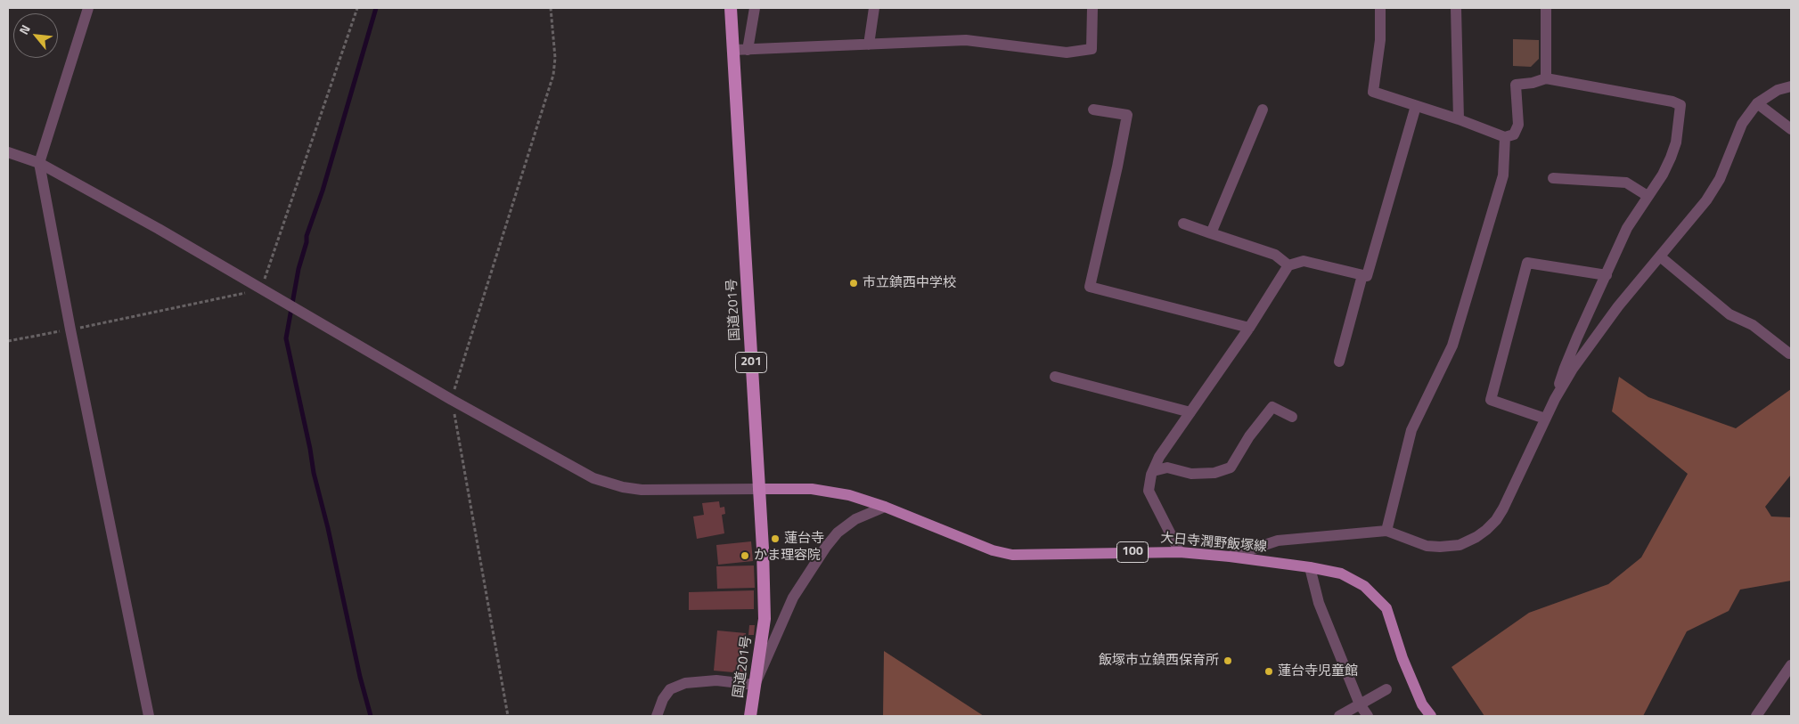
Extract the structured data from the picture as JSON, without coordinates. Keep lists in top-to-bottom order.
{
  "streets": {
    "highway": ["国道201号", "201"],
    "main road": ["大日寺潤野飯塚線", "100"]
  },
  "crossings": [
    ["国道201号", "大日寺潤野飯塚線"]
  ],
  "places": [
    "市立鎮西中学校",
    "蓮台寺",
    "かま理容院",
    "飯塚市立鎮西保育所",
    "蓮台寺児童館"
  ],
  "north": "top left"
}
